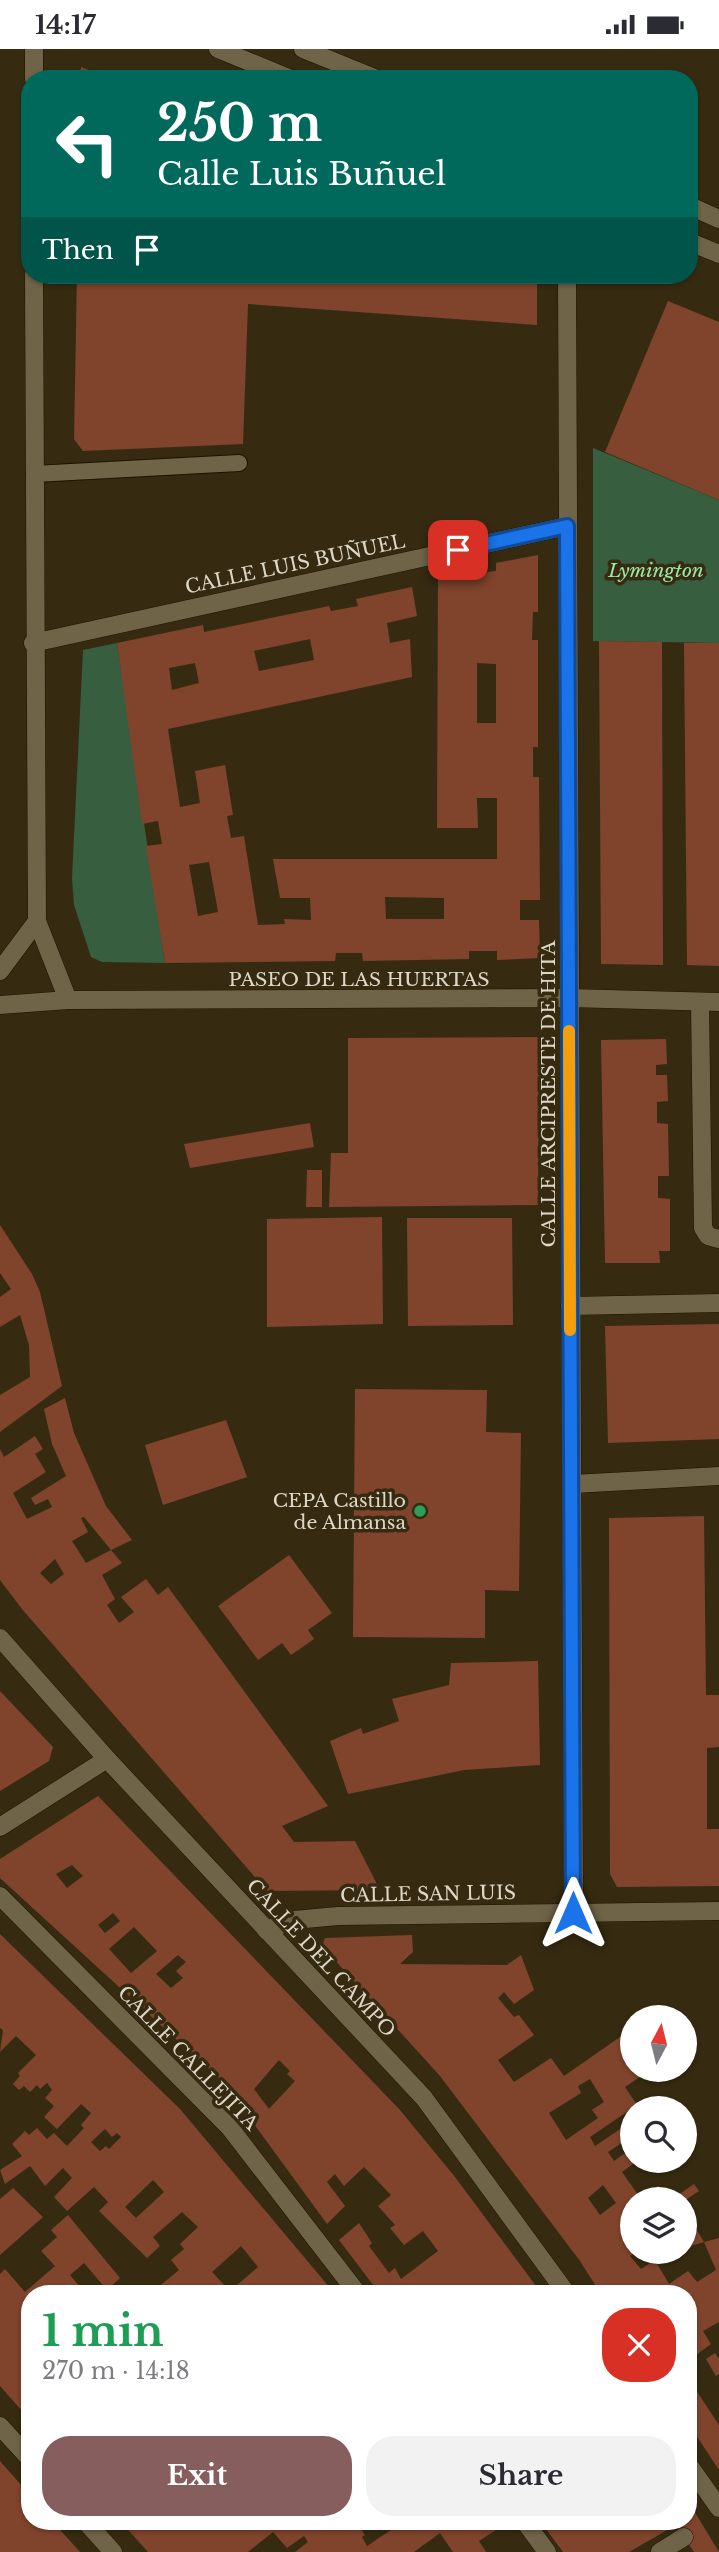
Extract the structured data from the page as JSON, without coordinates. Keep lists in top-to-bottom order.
{
  "streets": {
    "street": [
      "CALLE LUIS BUÑUEL",
      "PASEO DE LAS HUERTAS",
      "CALLE ARCIPRESTE DE HITA",
      "CALLE SAN LUIS",
      "CALLE DEL CAMPO",
      "CALLE CALLEJITA"
    ]
  },
  "crossings": [
    ["CALLE LUIS BUÑUEL", "CALLE ARCIPRESTE DE HITA"],
    ["PASEO DE LAS HUERTAS", "CALLE ARCIPRESTE DE HITA"],
    ["CALLE ARCIPRESTE DE HITA", "CALLE SAN LUIS"],
    ["CALLE SAN LUIS", "CALLE DEL CAMPO"]
  ],
  "parks": ["Lymington"],
  "places": ["CEPA Castillo de Almansa"],
  "north": "top",
  "page": {
    "status": "14:17",
    "turn": ["250 m", "Calle Luis Buñuel"],
    "then": "Then",
    "heading": ["1 min", "270 m · 14:18"],
    "buttons": ["Exit", "Share"]
  }
}
